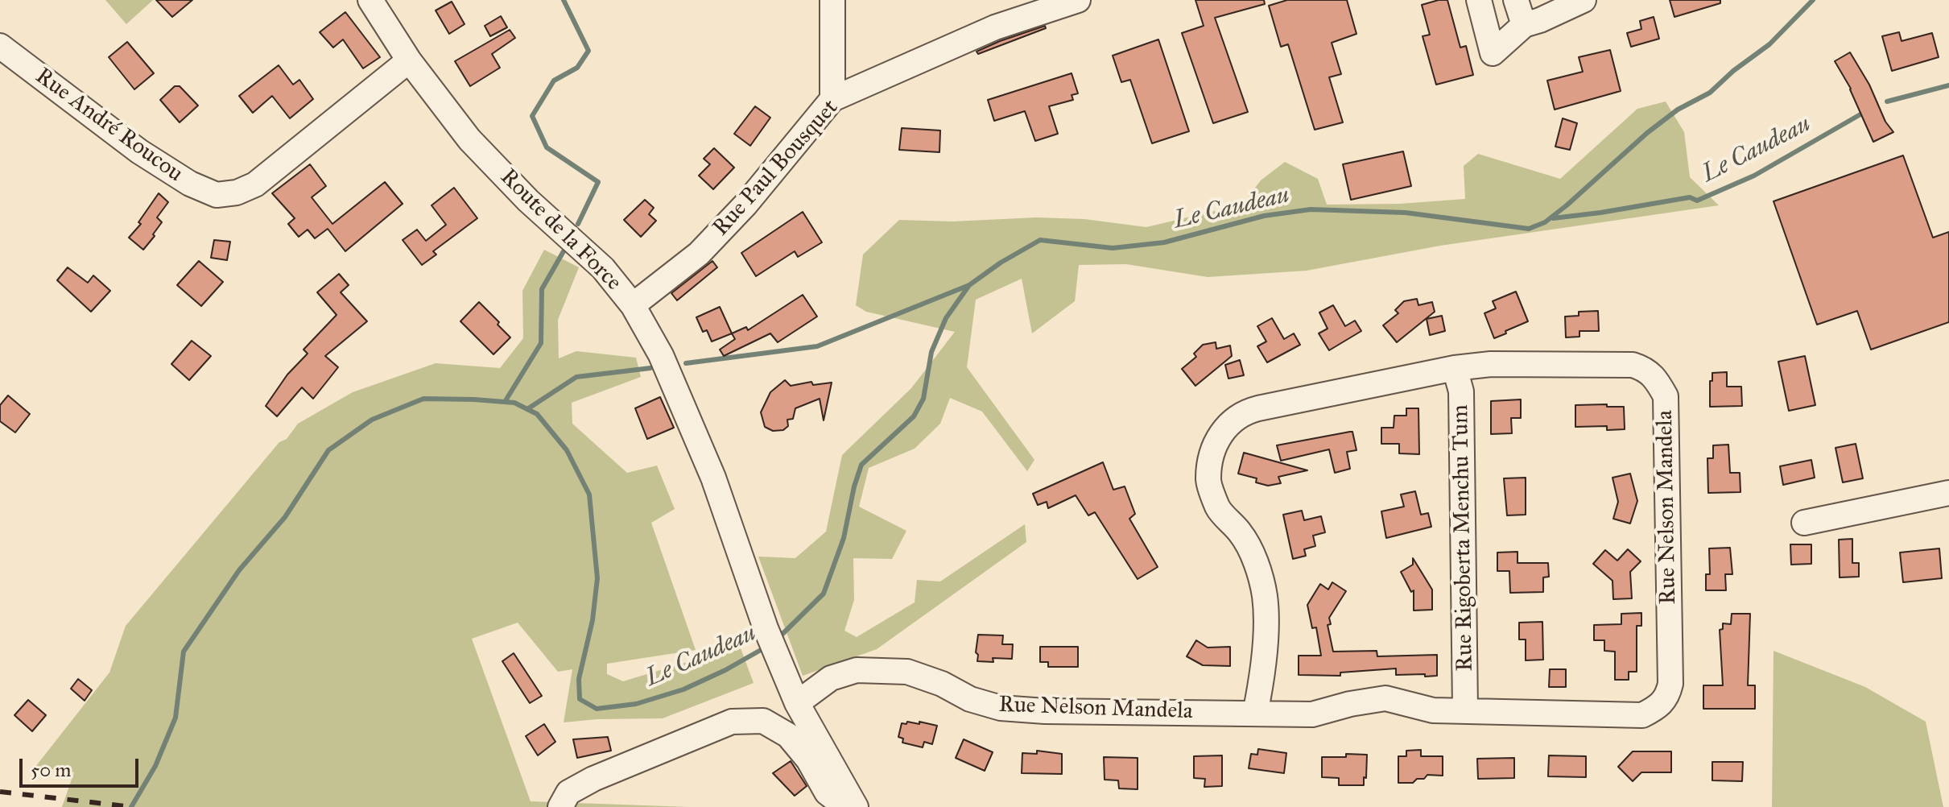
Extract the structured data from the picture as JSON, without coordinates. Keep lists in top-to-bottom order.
{
  "streets": {
    "street": [
      "Rue André Roucou",
      "Rue Paul Bousquet",
      "Route de la Force",
      "Rue Nelson Mandela",
      "Rue Rigoberta Menchu Tum"
    ]
  },
  "crossings": [
    ["Rue André Roucou", "Route de la Force"],
    ["Rue Paul Bousquet", "Route de la Force"],
    ["Route de la Force", "Rue Nelson Mandela"],
    ["Rue Nelson Mandela", "Rue Rigoberta Menchu Tum"]
  ],
  "water": ["Le Caudeau"],
  "scale_bar": "50 m"
}
